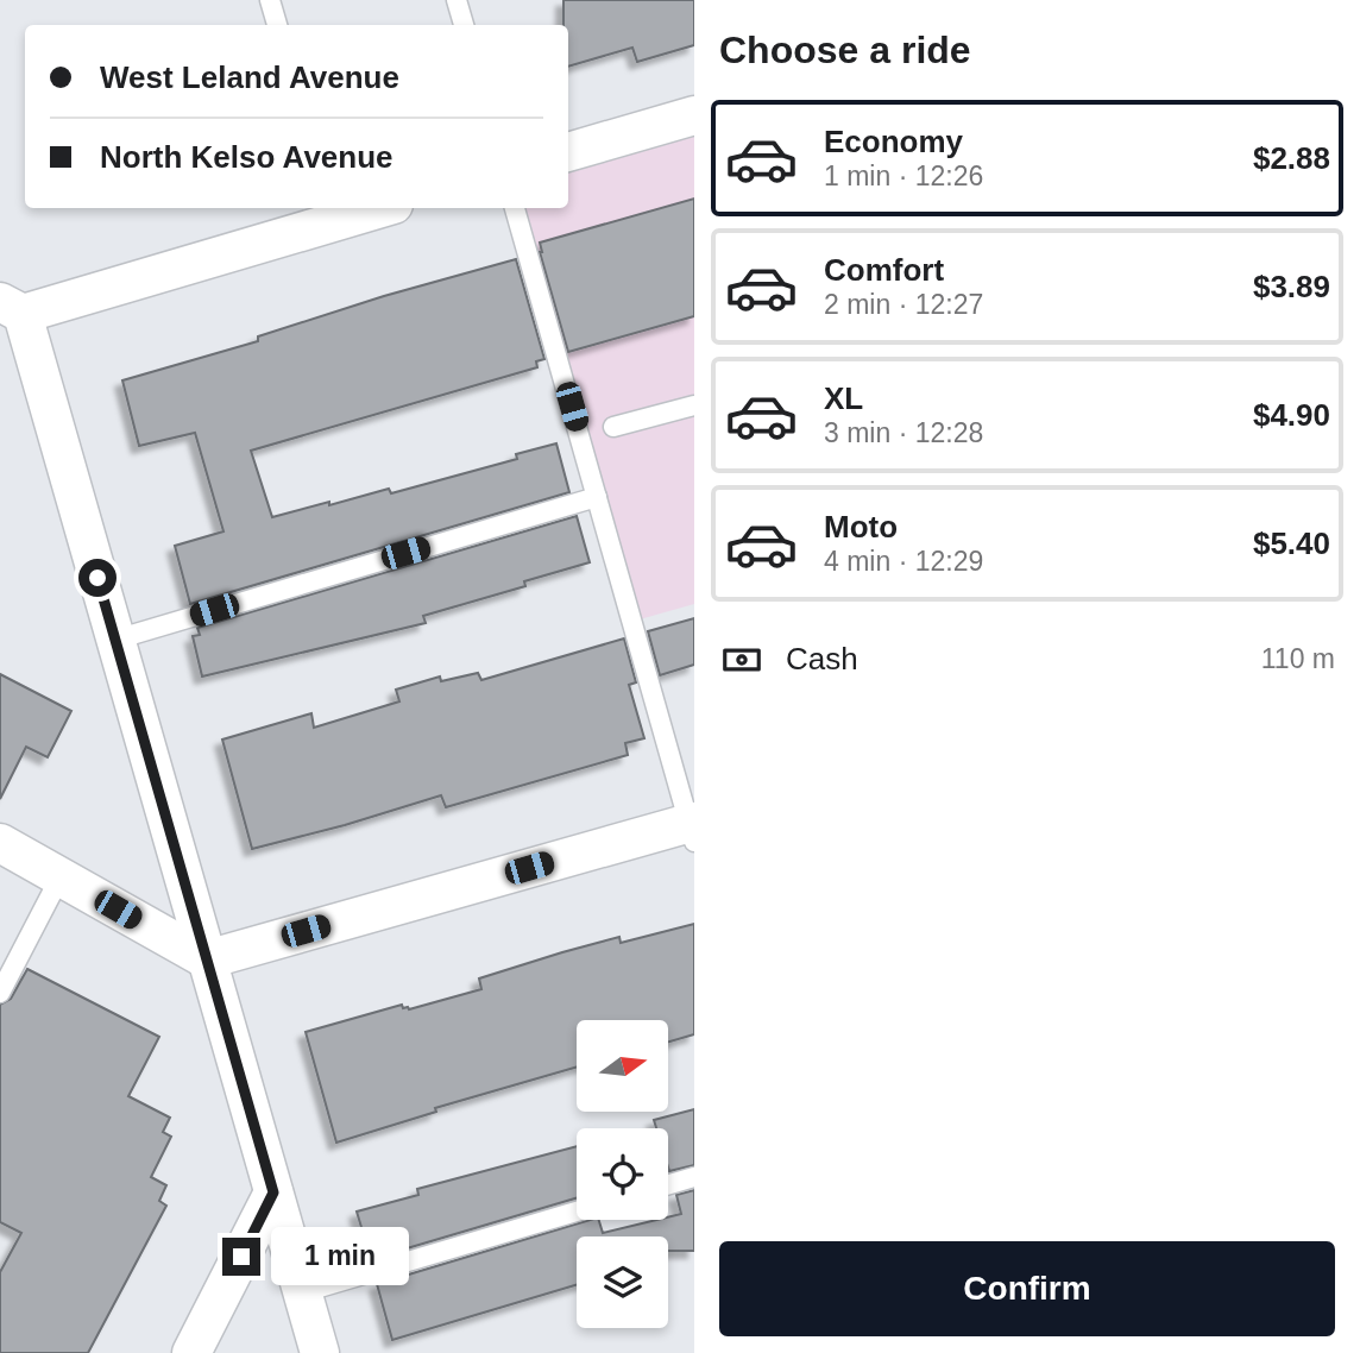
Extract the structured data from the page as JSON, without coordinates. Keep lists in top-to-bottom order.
{
  "north": "right",
  "page": {
    "heading": "Choose a ride",
    "banner": ["West Leland Avenue", "North Kelso Avenue"],
    "list": [
      {
        "name": "Economy",
        "note": "1 min · 12:26",
        "value": "$2.88"
      },
      {
        "name": "Comfort",
        "note": "2 min · 12:27",
        "value": "$3.89"
      },
      {
        "name": "XL",
        "note": "3 min · 12:28",
        "value": "$4.90"
      },
      {
        "name": "Moto",
        "note": "4 min · 12:29",
        "value": "$5.40"
      }
    ],
    "pay": ["Cash", "110 m"],
    "buttons": "Confirm",
    "bubble": "1 min"
  }
}
